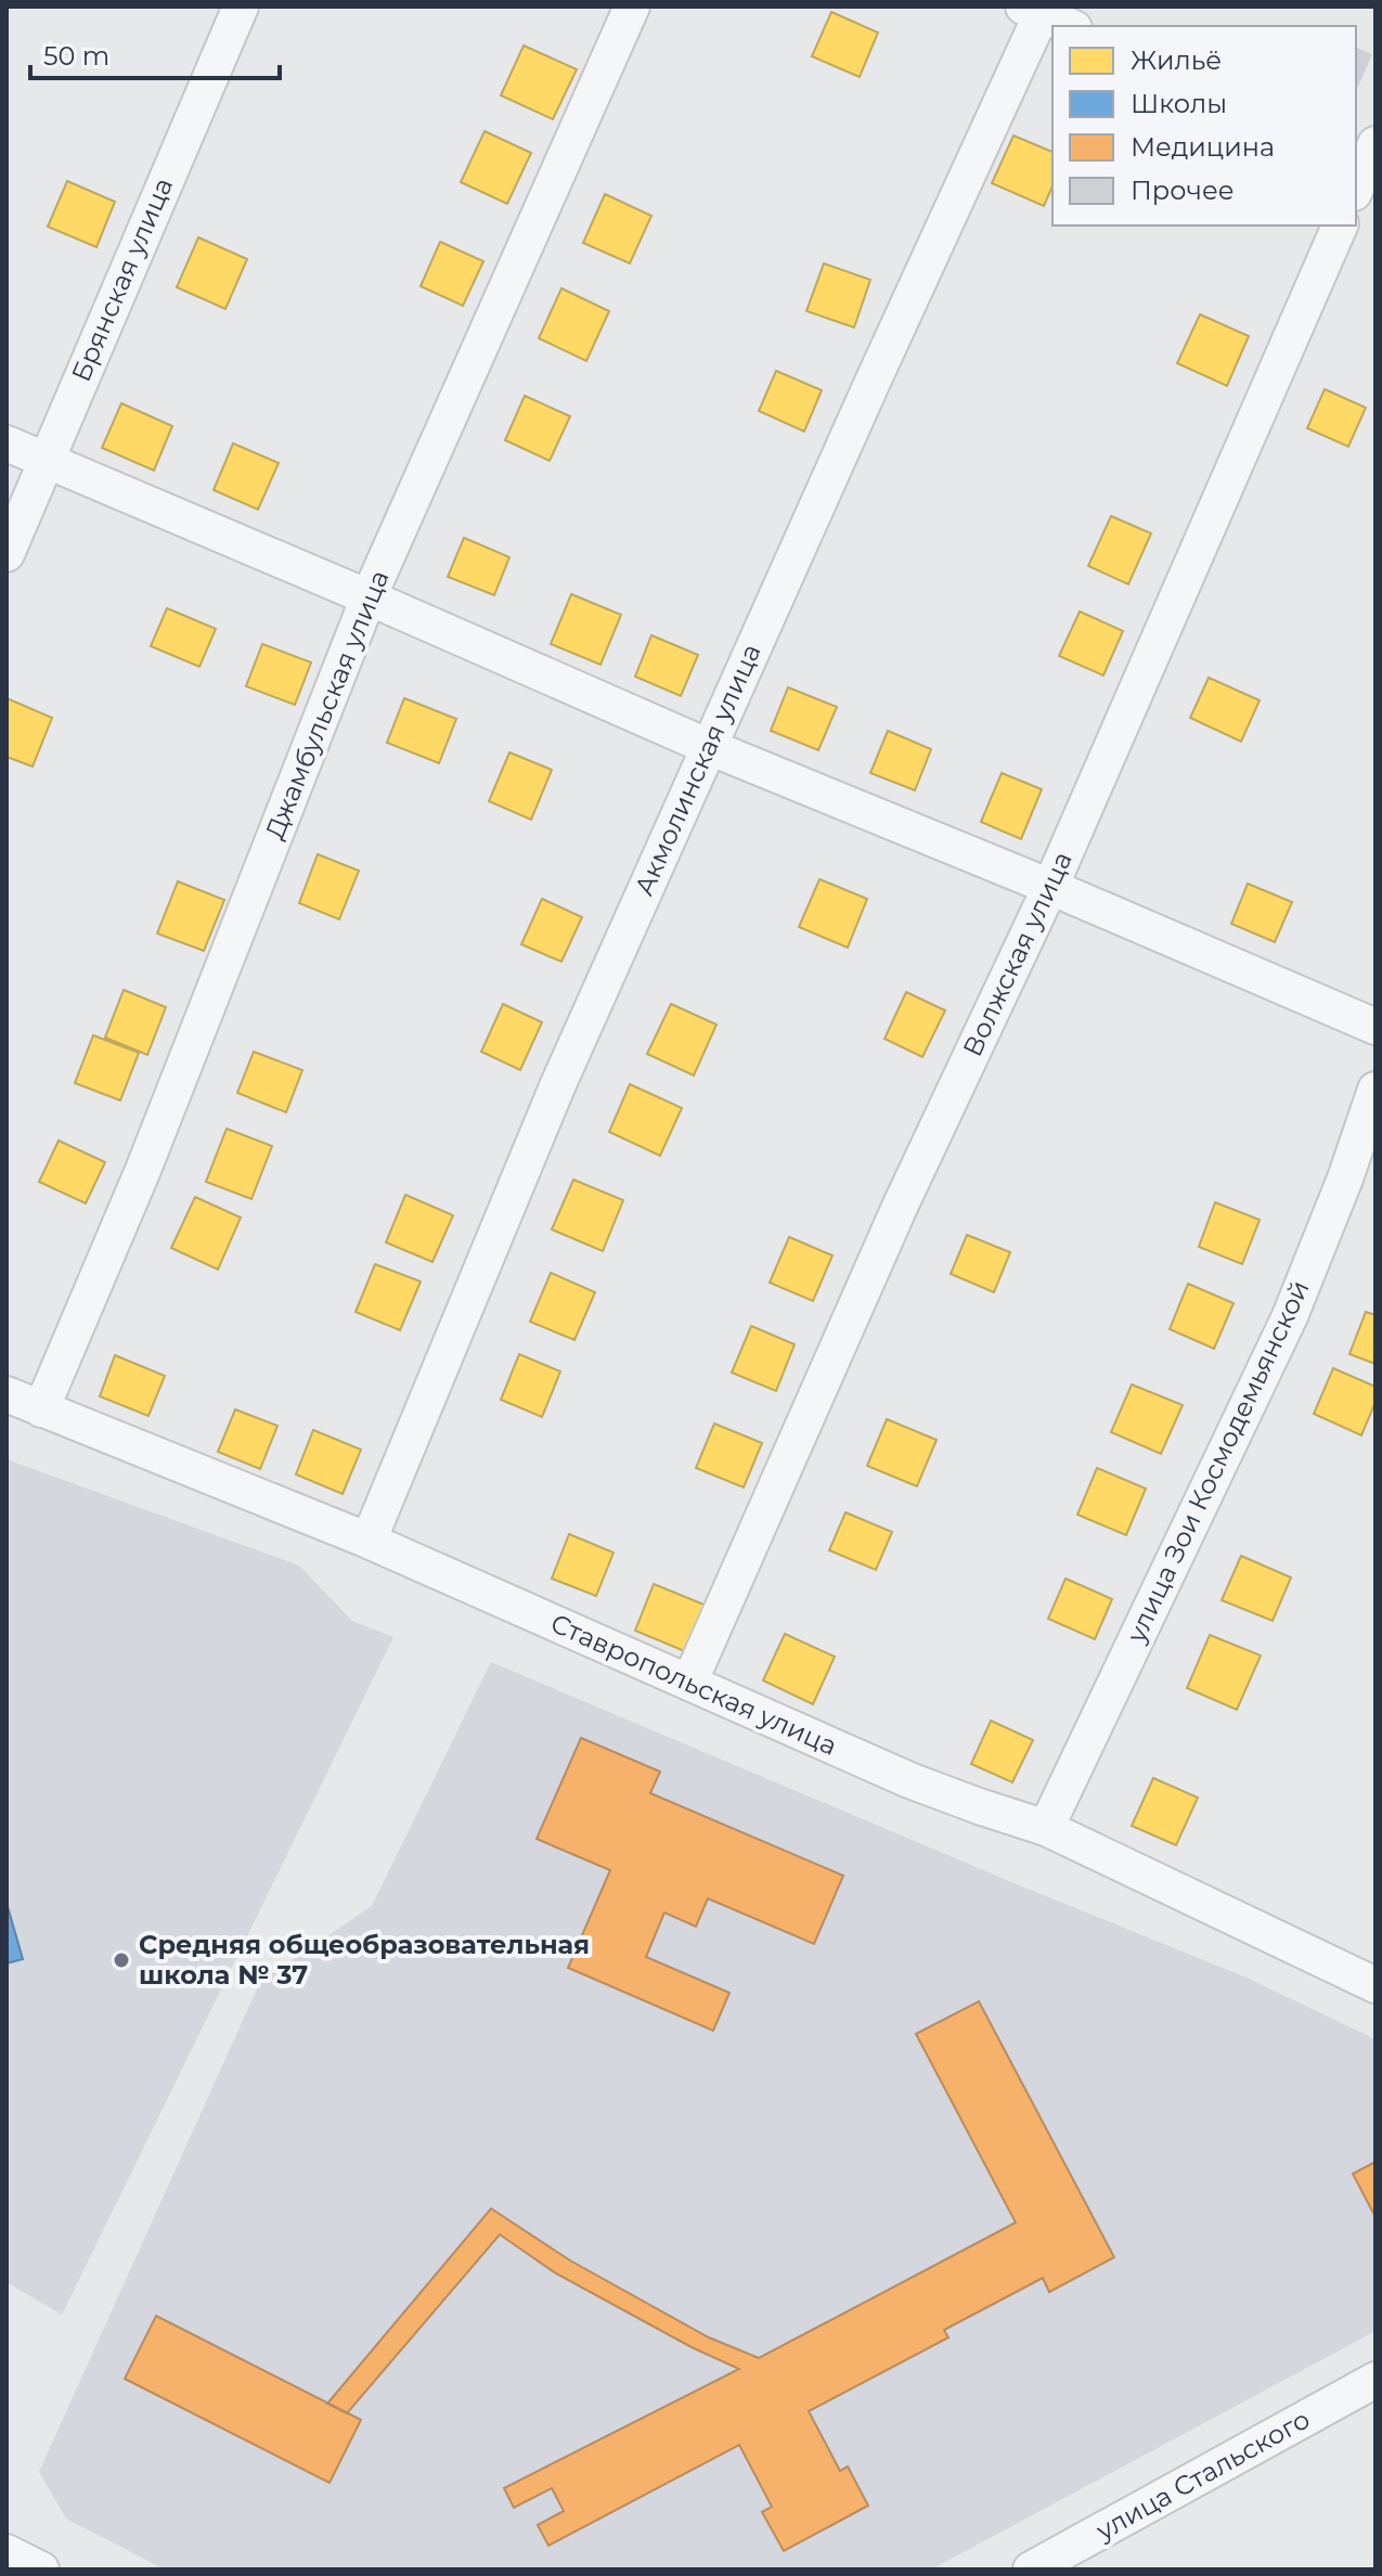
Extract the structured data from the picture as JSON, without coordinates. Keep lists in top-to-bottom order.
{
  "streets": {
    "street": [
      "Брянская улица",
      "Джамбульская улица",
      "Акмолинская улица",
      "Волжская улица",
      "улица Зои Космодемьянской",
      "Ставропольская улица",
      "улица Стальского"
    ]
  },
  "crossings": [
    ["Джамбульская улица", "Ставропольская улица"],
    ["Акмолинская улица", "Ставропольская улица"],
    ["Волжская улица", "Ставропольская улица"],
    ["улица Зои Космодемьянской", "Ставропольская улица"]
  ],
  "places": ["Средняя общеобразовательная школа № 37"],
  "legend": [
    "Жильё",
    "Школы",
    "Медицина",
    "Прочее"
  ],
  "scale_bar": "50 m"
}
